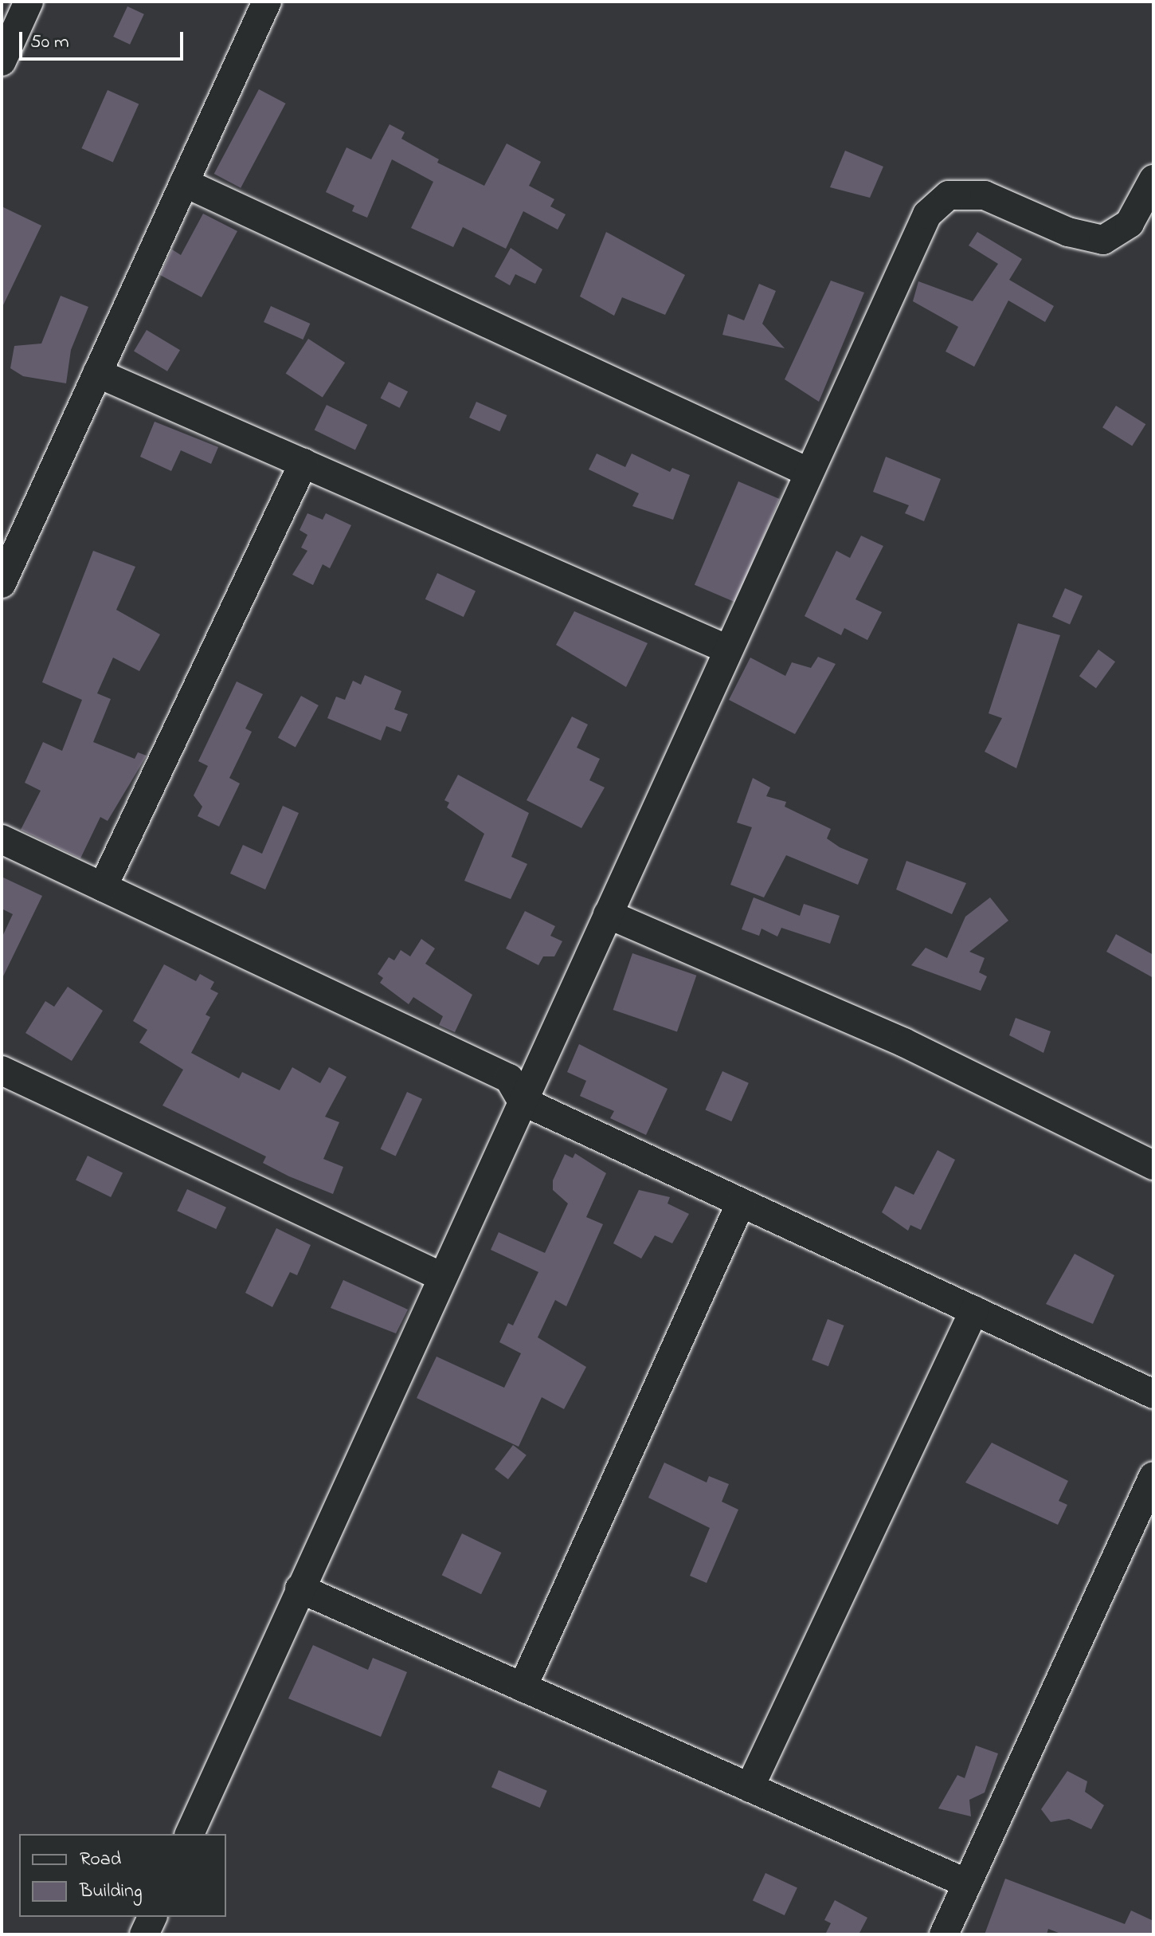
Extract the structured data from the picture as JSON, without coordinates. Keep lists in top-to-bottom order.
{
  "legend": ["Road", "Building"],
  "scale_bar": "50 m"
}
